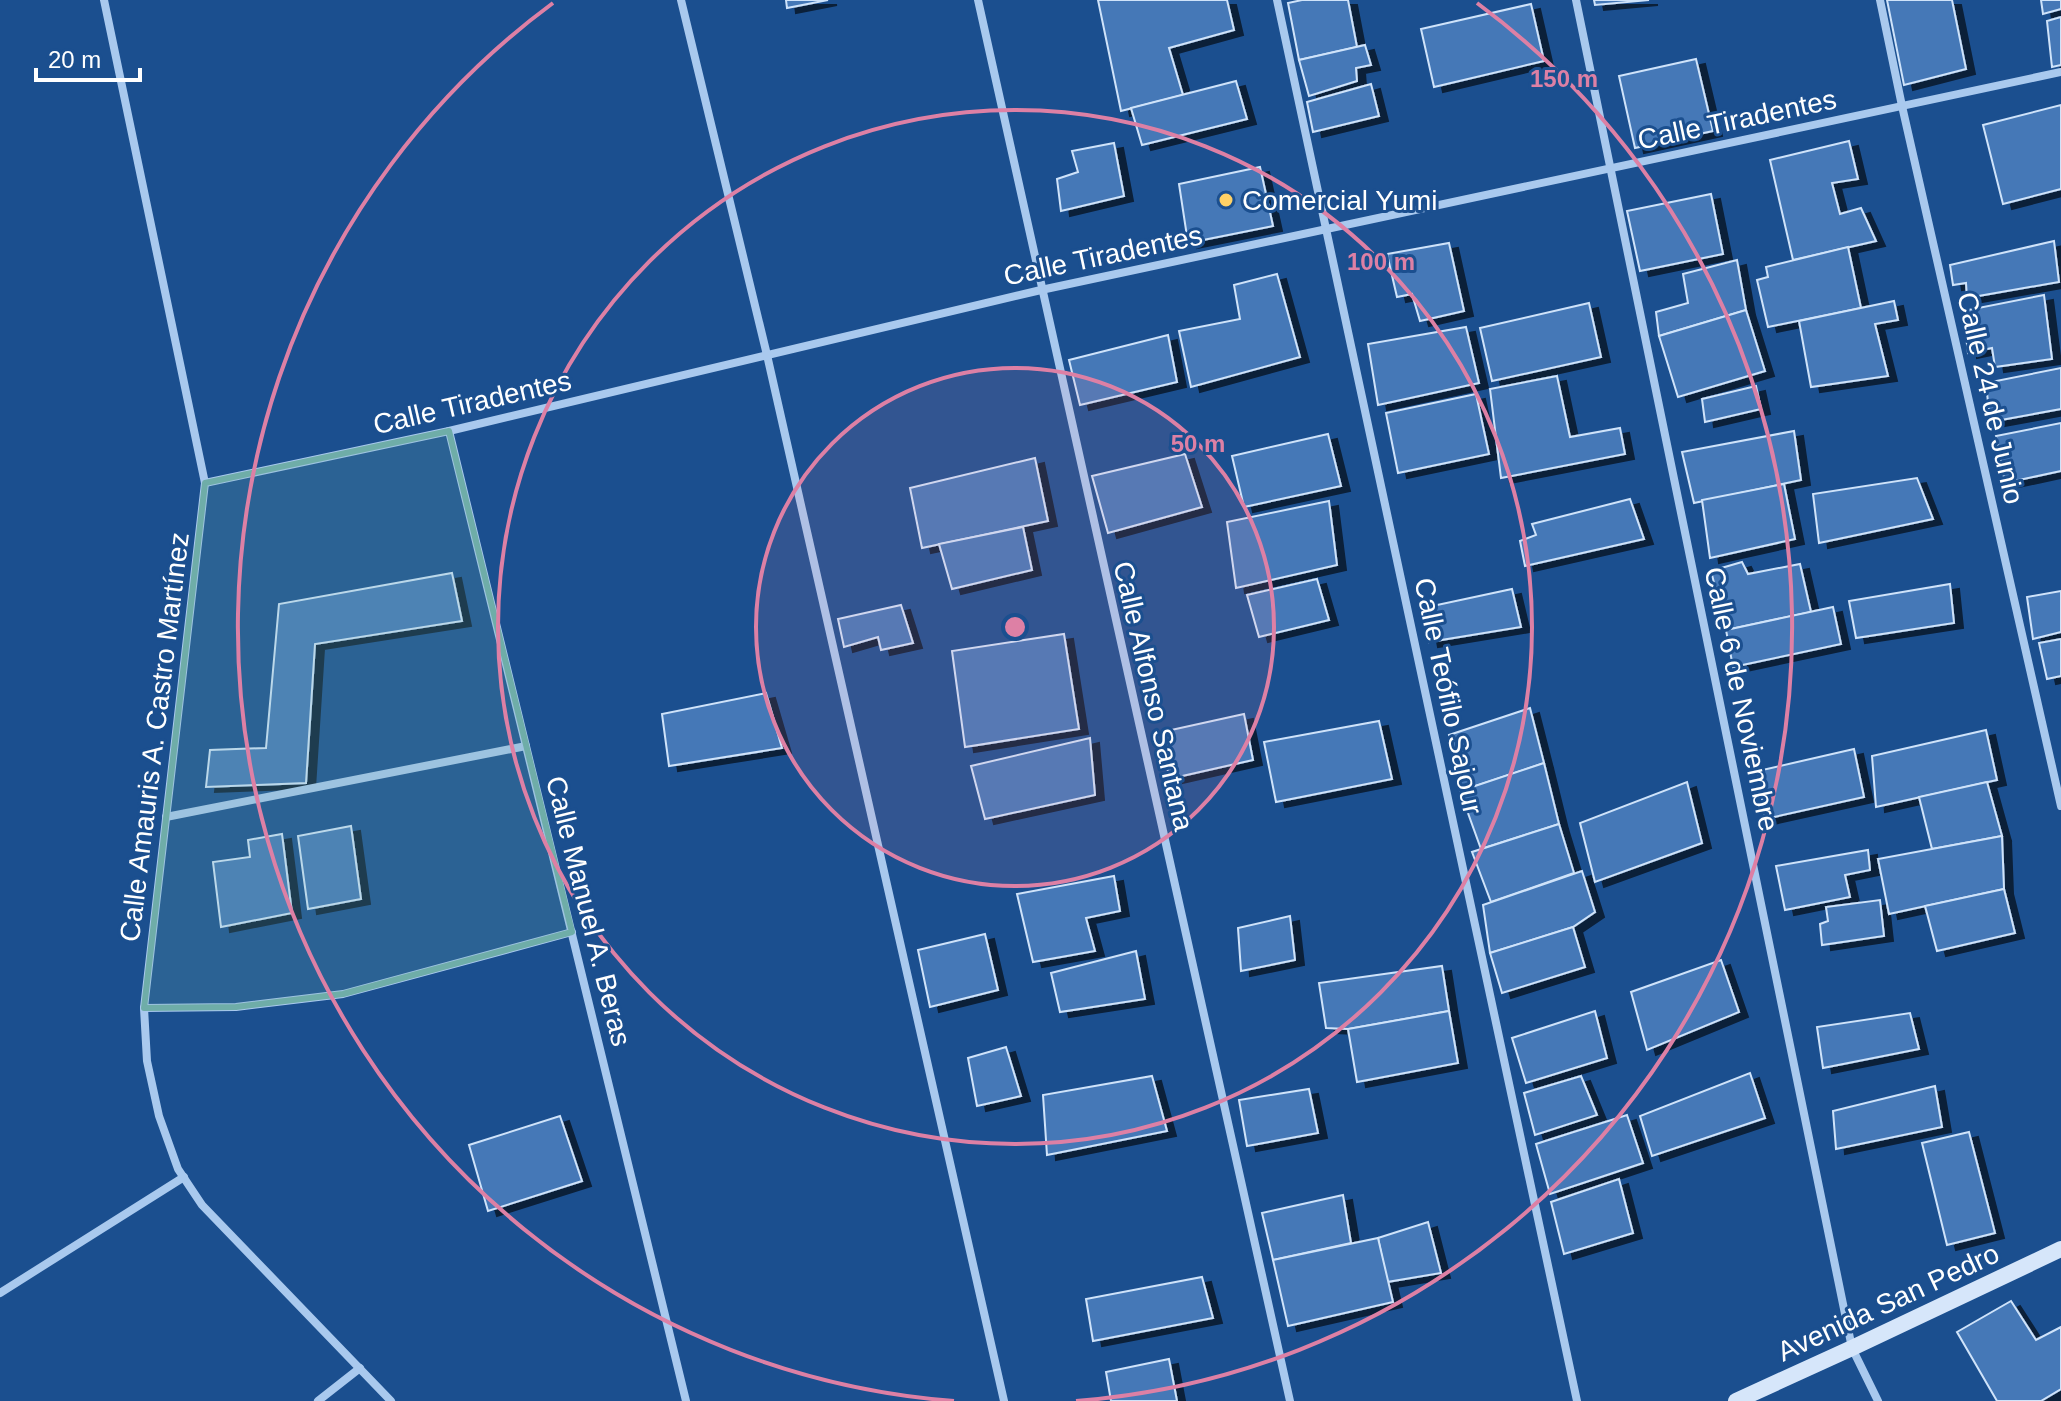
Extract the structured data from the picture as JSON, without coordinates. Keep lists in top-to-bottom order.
{
  "streets": {
    "street": [
      "Calle Tiradentes",
      "Calle 24 de Junio",
      "Calle Alfonso Santana",
      "Calle Teófilo Sajour",
      "Calle 6 de Noviembre",
      "Calle Amauris A. Castro Martínez",
      "Calle Manuel A. Beras",
      "Avenida San Pedro"
    ]
  },
  "crossings": [
    ["Calle Tiradentes", "Calle 24 de Junio"],
    ["Calle Tiradentes", "Calle Alfonso Santana"],
    ["Calle Tiradentes", "Calle Teófilo Sajour"],
    ["Calle Tiradentes", "Calle 6 de Noviembre"],
    ["Calle Tiradentes", "Calle Amauris A. Castro Martínez"],
    ["Calle Tiradentes", "Calle Manuel A. Beras"],
    ["Calle 6 de Noviembre", "Avenida San Pedro"]
  ],
  "places": ["Comercial Yumi"],
  "scale_bar": "20 m",
  "rings": ["150 m", "100 m", "50 m"]
}
